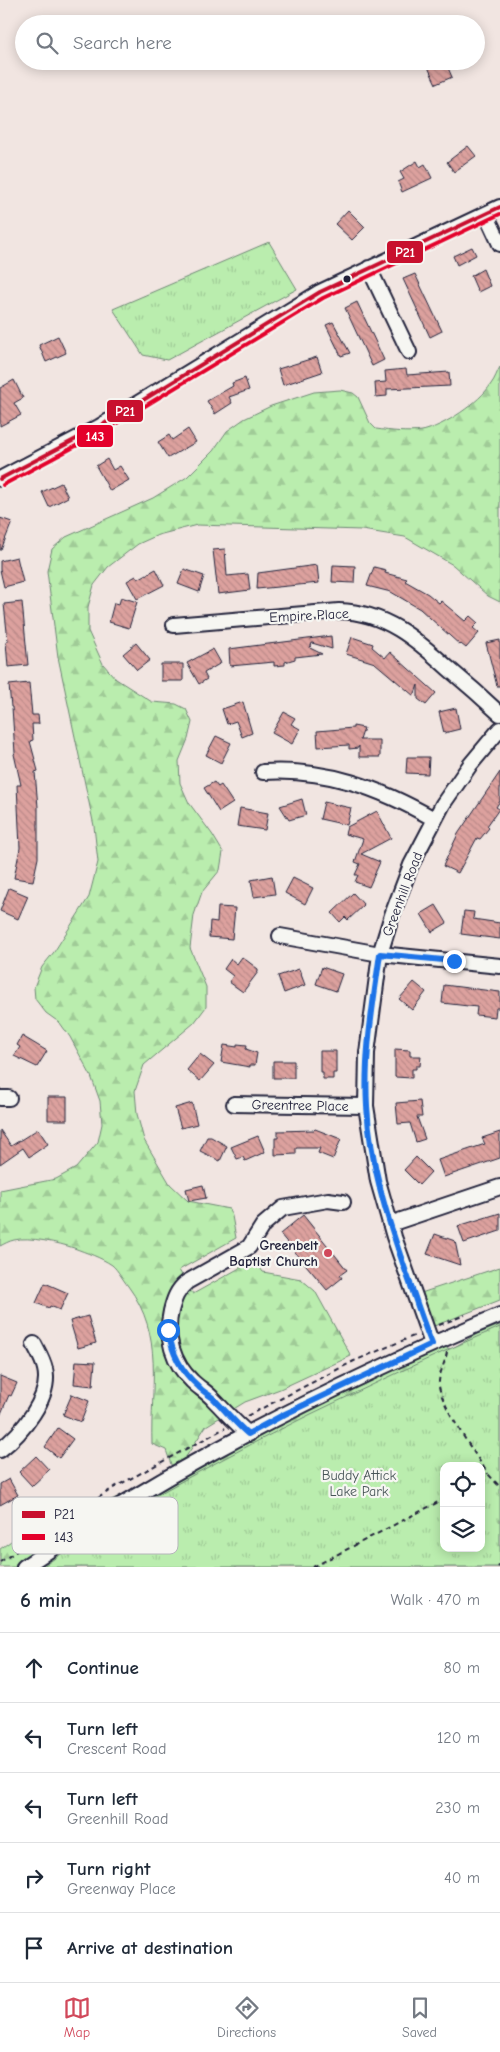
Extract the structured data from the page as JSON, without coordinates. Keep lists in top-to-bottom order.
{
  "streets": {
    "street": ["Empire Place", "Greenhill Road", "Greentree Place"]
  },
  "crossings": [
    ["Greenhill Road", "Greentree Place"]
  ],
  "parks": ["Buddy Attick Lake Park"],
  "places": ["Greenbelt Baptist Church"],
  "lines": ["transit line P21", "transit line 143"],
  "legend": ["P21", "143"],
  "page": {
    "search": "Search here",
    "heading": ["6 min", "Walk · 470 m"],
    "list": [
      ["Continue", "80 m"],
      ["Turn left", "Crescent Road", "120 m"],
      ["Turn left", "Greenhill Road", "230 m"],
      ["Turn right", "Greenway Place", "40 m"],
      "Arrive at destination"
    ],
    "nav": ["Map", "Directions", "Saved"]
  }
}
